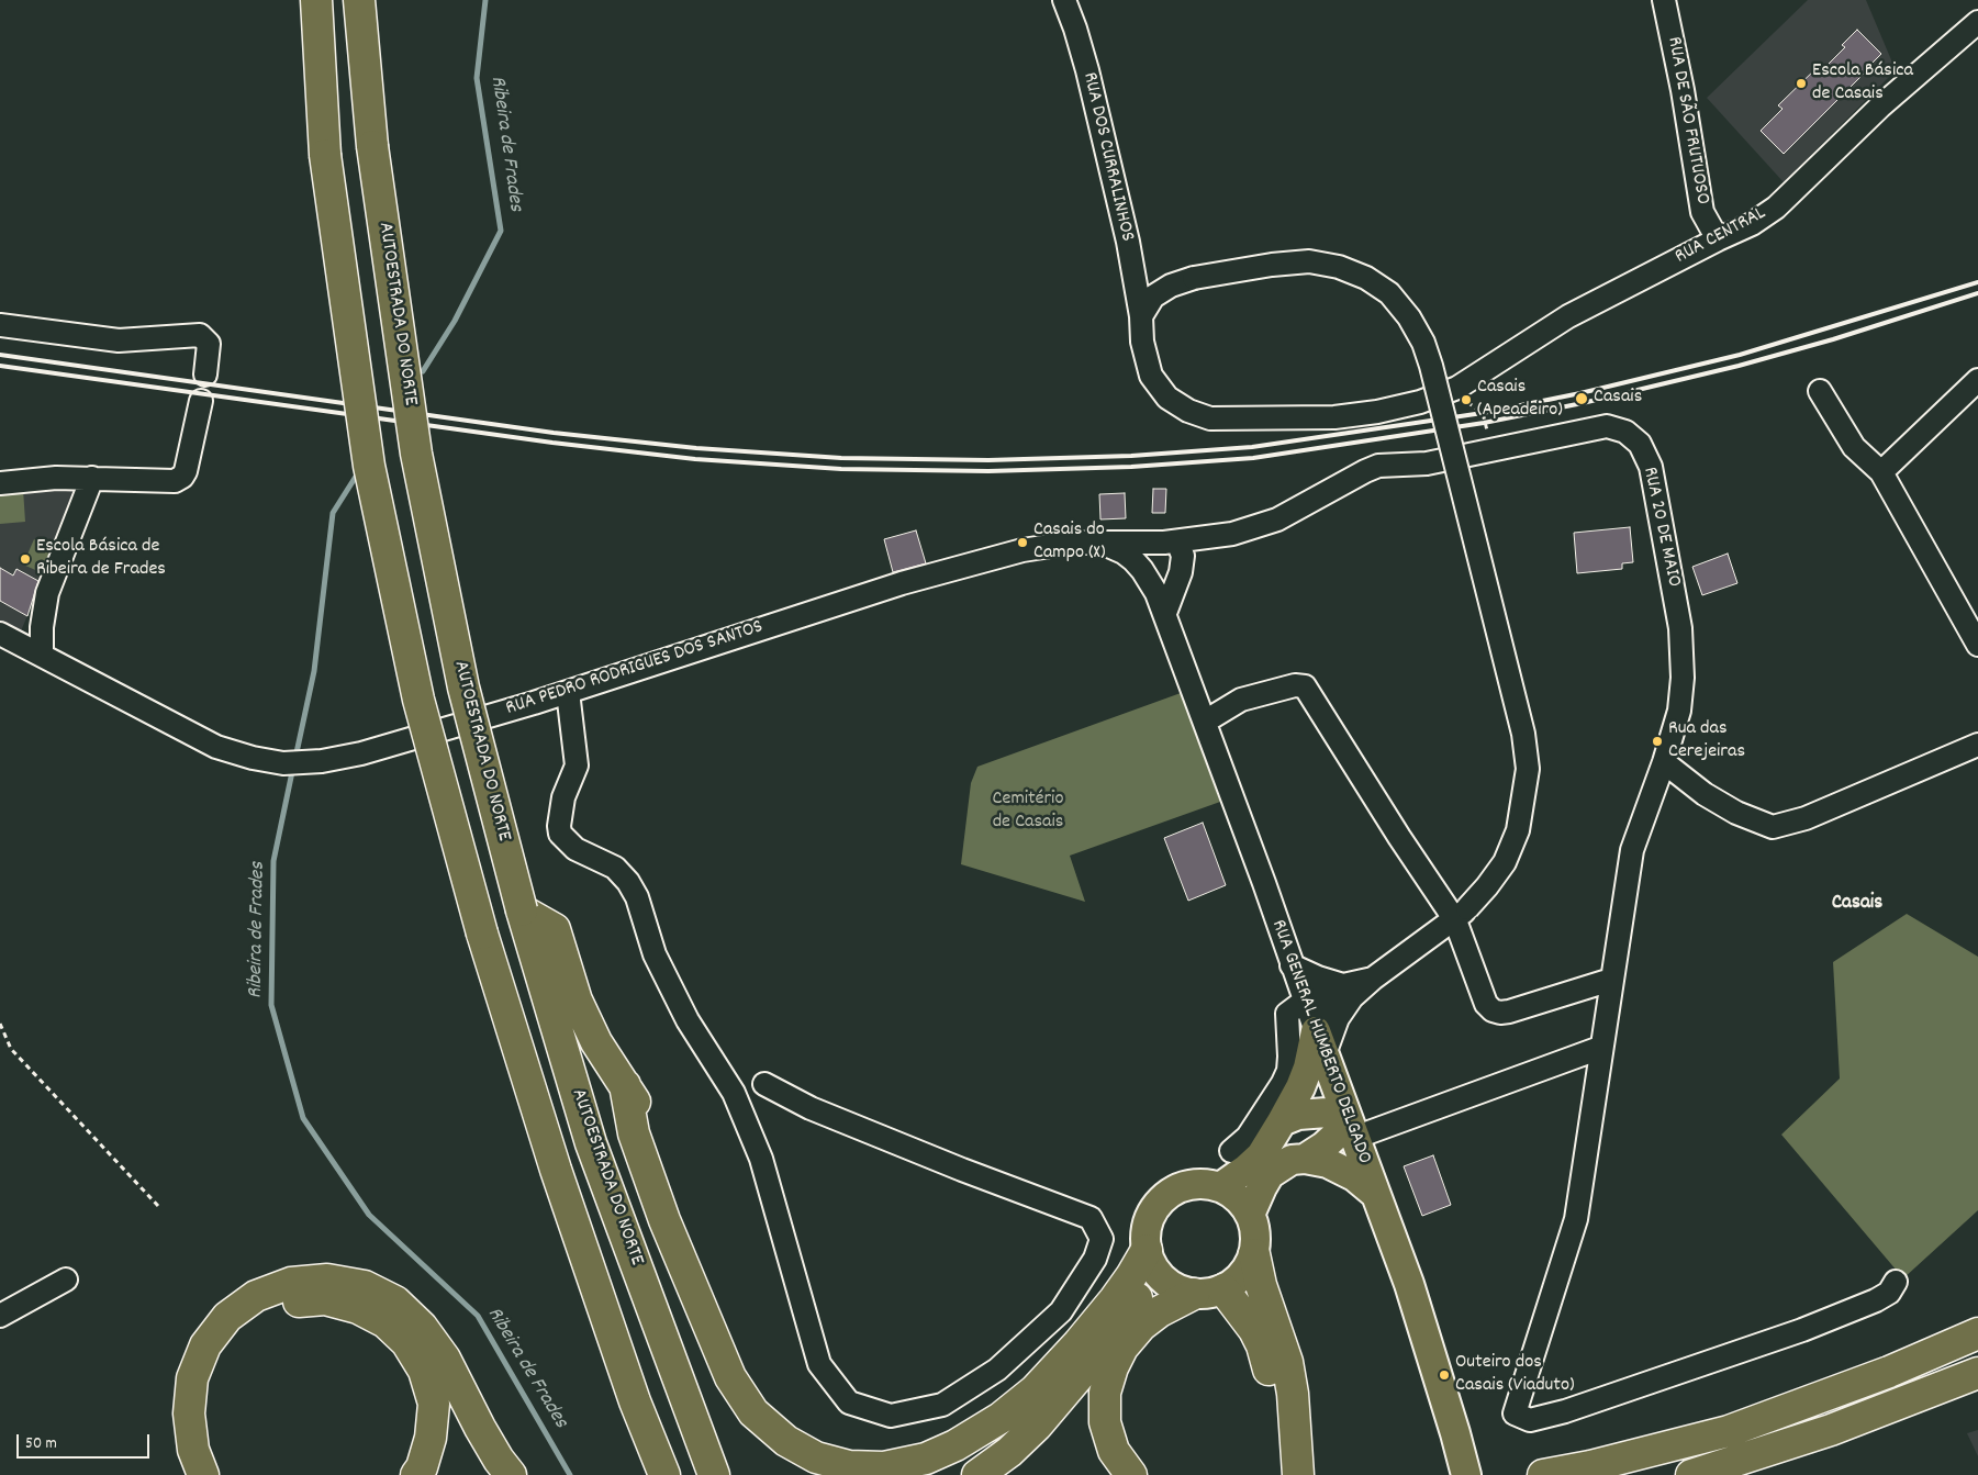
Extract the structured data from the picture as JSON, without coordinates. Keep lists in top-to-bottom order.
{
  "streets": {
    "highway": ["AUTOESTRADA DO NORTE"],
    "main road": ["RUA GENERAL HUMBERTO DELGADO"],
    "street": [
      "RUA DE SÃO FRUTUOSO",
      "RUA DOS CURRALINHOS",
      "RUA CENTRAL",
      "RUA 20 DE MAIO",
      "RUA PEDRO RODRIGUES DOS SANTOS"
    ]
  },
  "crossings": [
    ["RUA DE SÃO FRUTUOSO", "RUA CENTRAL"],
    ["RUA DOS CURRALINHOS", "RUA CENTRAL"],
    ["RUA 20 DE MAIO", "RUA PEDRO RODRIGUES DOS SANTOS"],
    ["RUA PEDRO RODRIGUES DOS SANTOS", "RUA GENERAL HUMBERTO DELGADO"]
  ],
  "districts": ["Casais"],
  "water": ["Ribeira de Frades"],
  "parks": ["Cemitério de Casais"],
  "places": [
    "Escola Básica de Casais",
    "Casais",
    "Casais (Apeadeiro)",
    "Casais do Campo (X)",
    "Escola Básica de Ribeira de Frades",
    "Rua das Cerejeiras",
    "Outeiro dos Casais (Viaduto)"
  ],
  "scale_bar": "50 m"
}
